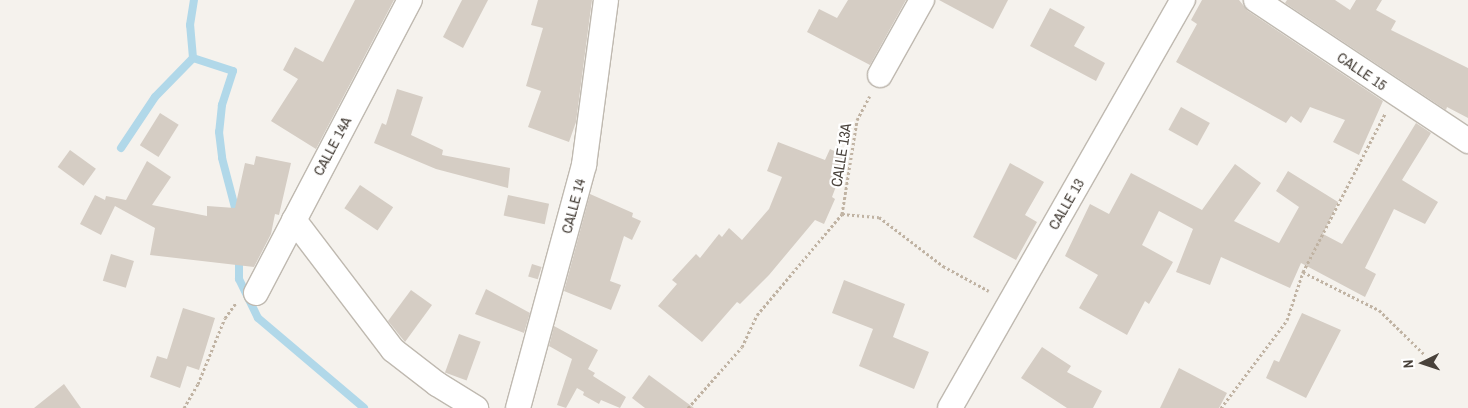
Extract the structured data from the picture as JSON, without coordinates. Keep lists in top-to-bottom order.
{
  "streets": {
    "street": [
      "CALLE 15",
      "CALLE 14A",
      "CALLE 13",
      "CALLE 14"
    ],
    "path": ["CALLE 13A"]
  },
  "north": "left"
}
